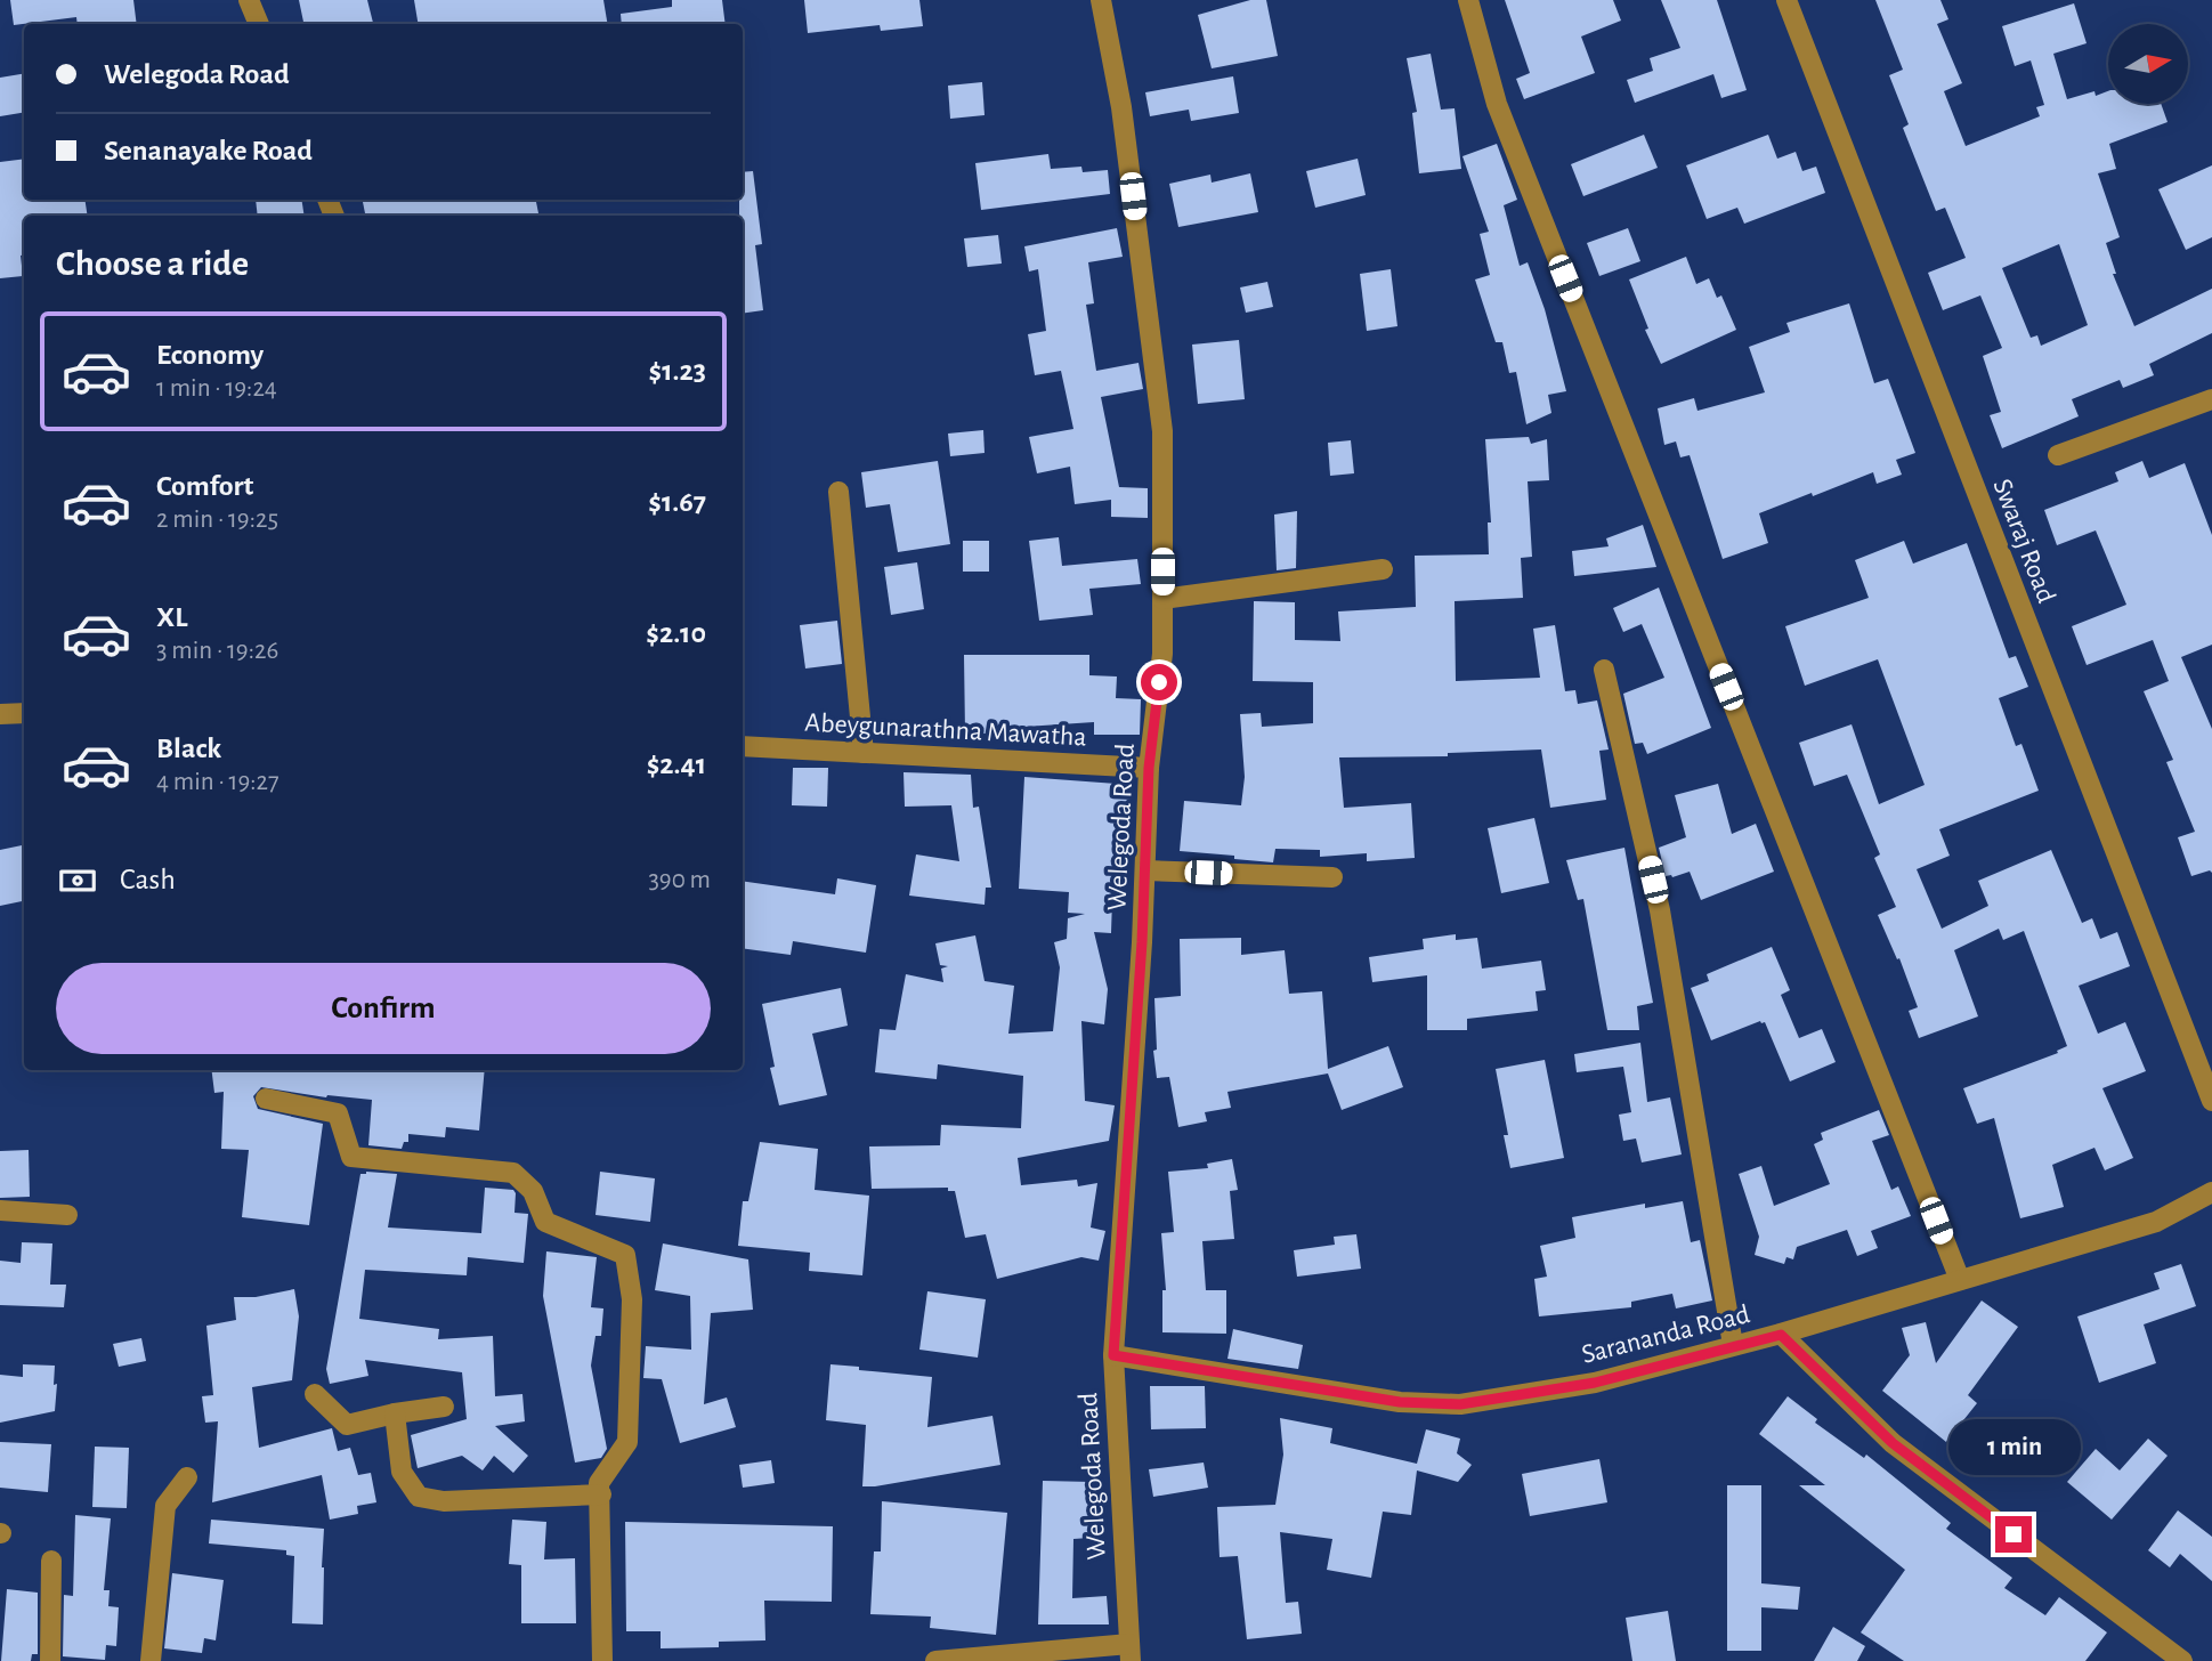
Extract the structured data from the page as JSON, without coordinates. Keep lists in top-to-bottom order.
{
  "streets": {
    "street": [
      "Swaraj Road",
      "Abeygunarathna Mawatha",
      "Welegoda Road",
      "Sarananda Road"
    ]
  },
  "crossings": [
    ["Abeygunarathna Mawatha", "Welegoda Road"],
    ["Welegoda Road", "Sarananda Road"]
  ],
  "north": "right",
  "page": {
    "banner": ["Welegoda Road", "Senanayake Road"],
    "heading": "Choose a ride",
    "list": [
      {
        "name": "Economy",
        "note": "1 min · 19:24",
        "value": "$1.23"
      },
      {
        "name": "Comfort",
        "note": "2 min · 19:25",
        "value": "$1.67"
      },
      {
        "name": "XL",
        "note": "3 min · 19:26",
        "value": "$2.10"
      },
      {
        "name": "Black",
        "note": "4 min · 19:27",
        "value": "$2.41"
      }
    ],
    "pay": ["Cash", "390 m"],
    "buttons": "Confirm",
    "bubble": "1 min"
  }
}
